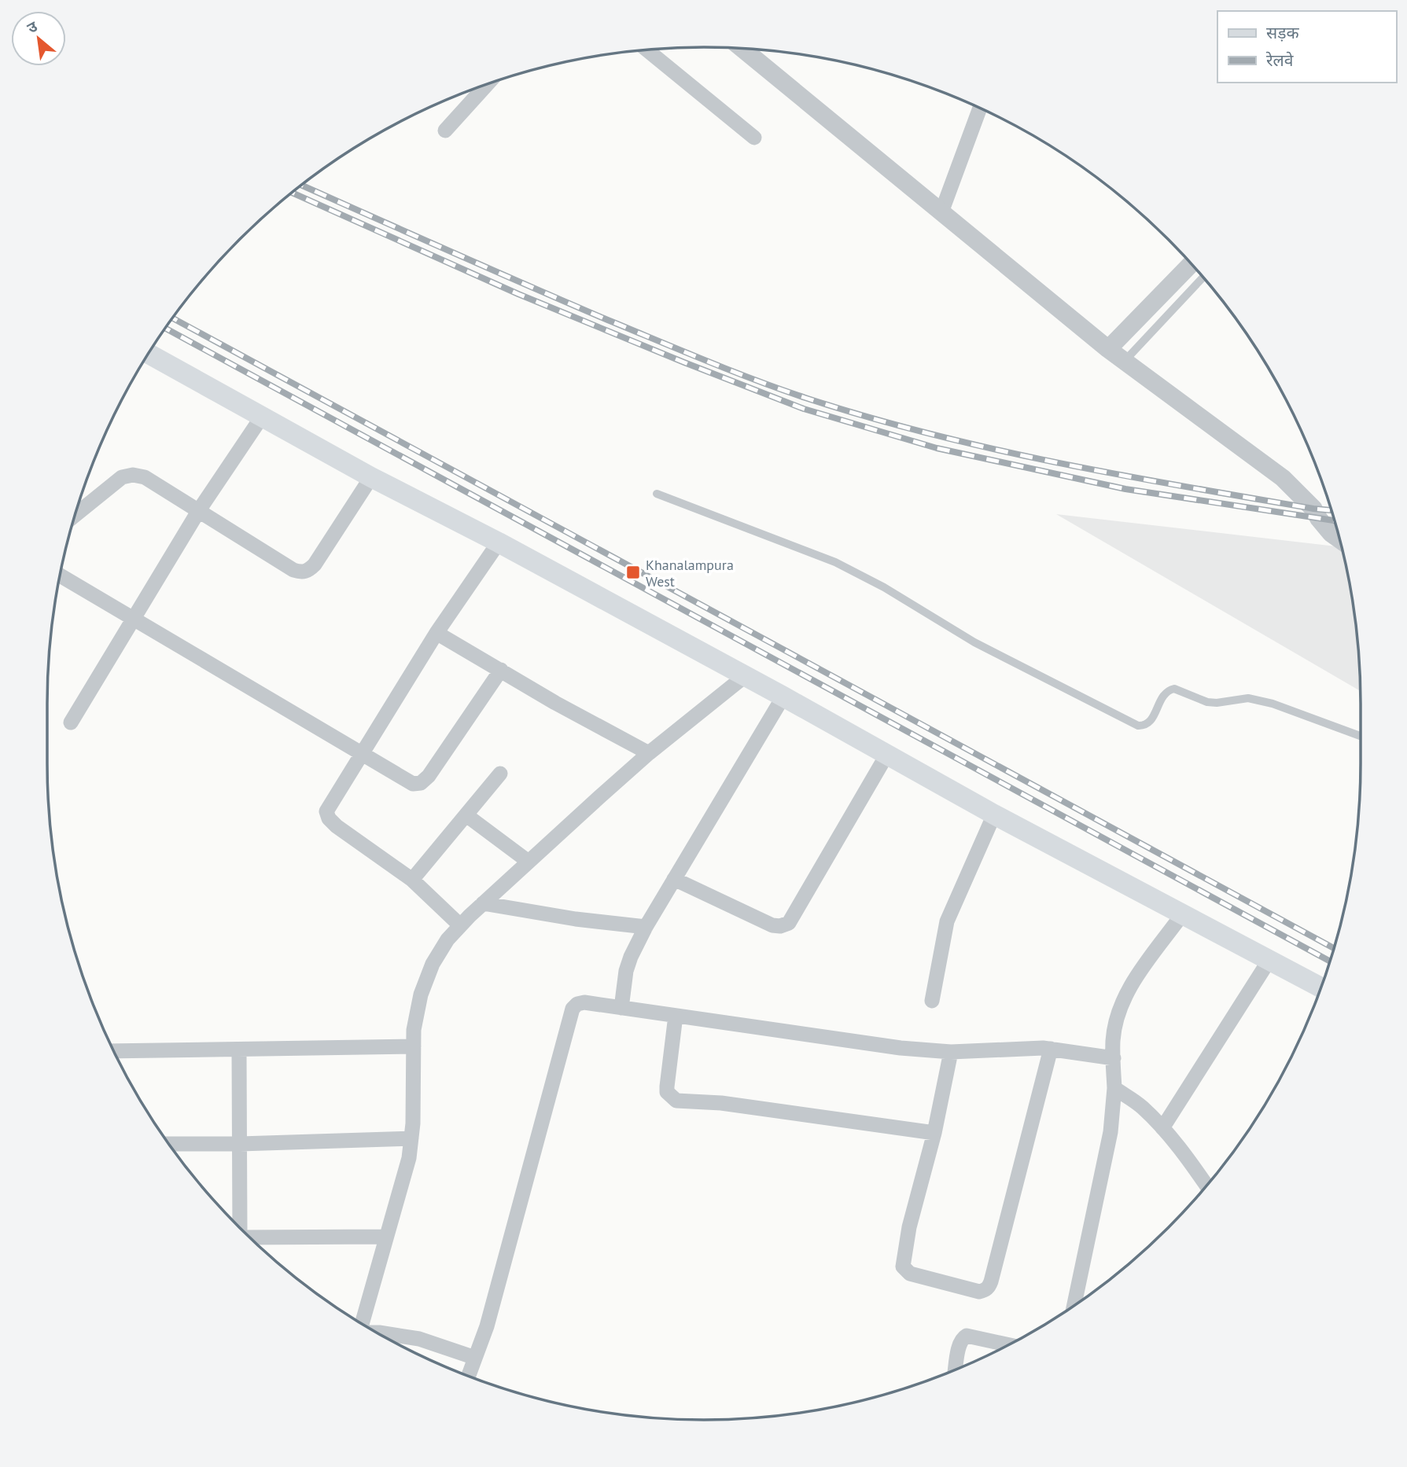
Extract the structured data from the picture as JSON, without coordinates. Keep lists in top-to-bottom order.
{
  "places": {
    "transit": ["Khanalampura West"]
  },
  "legend": ["सड़क", "रेलवे"],
  "north": "top left"
}
